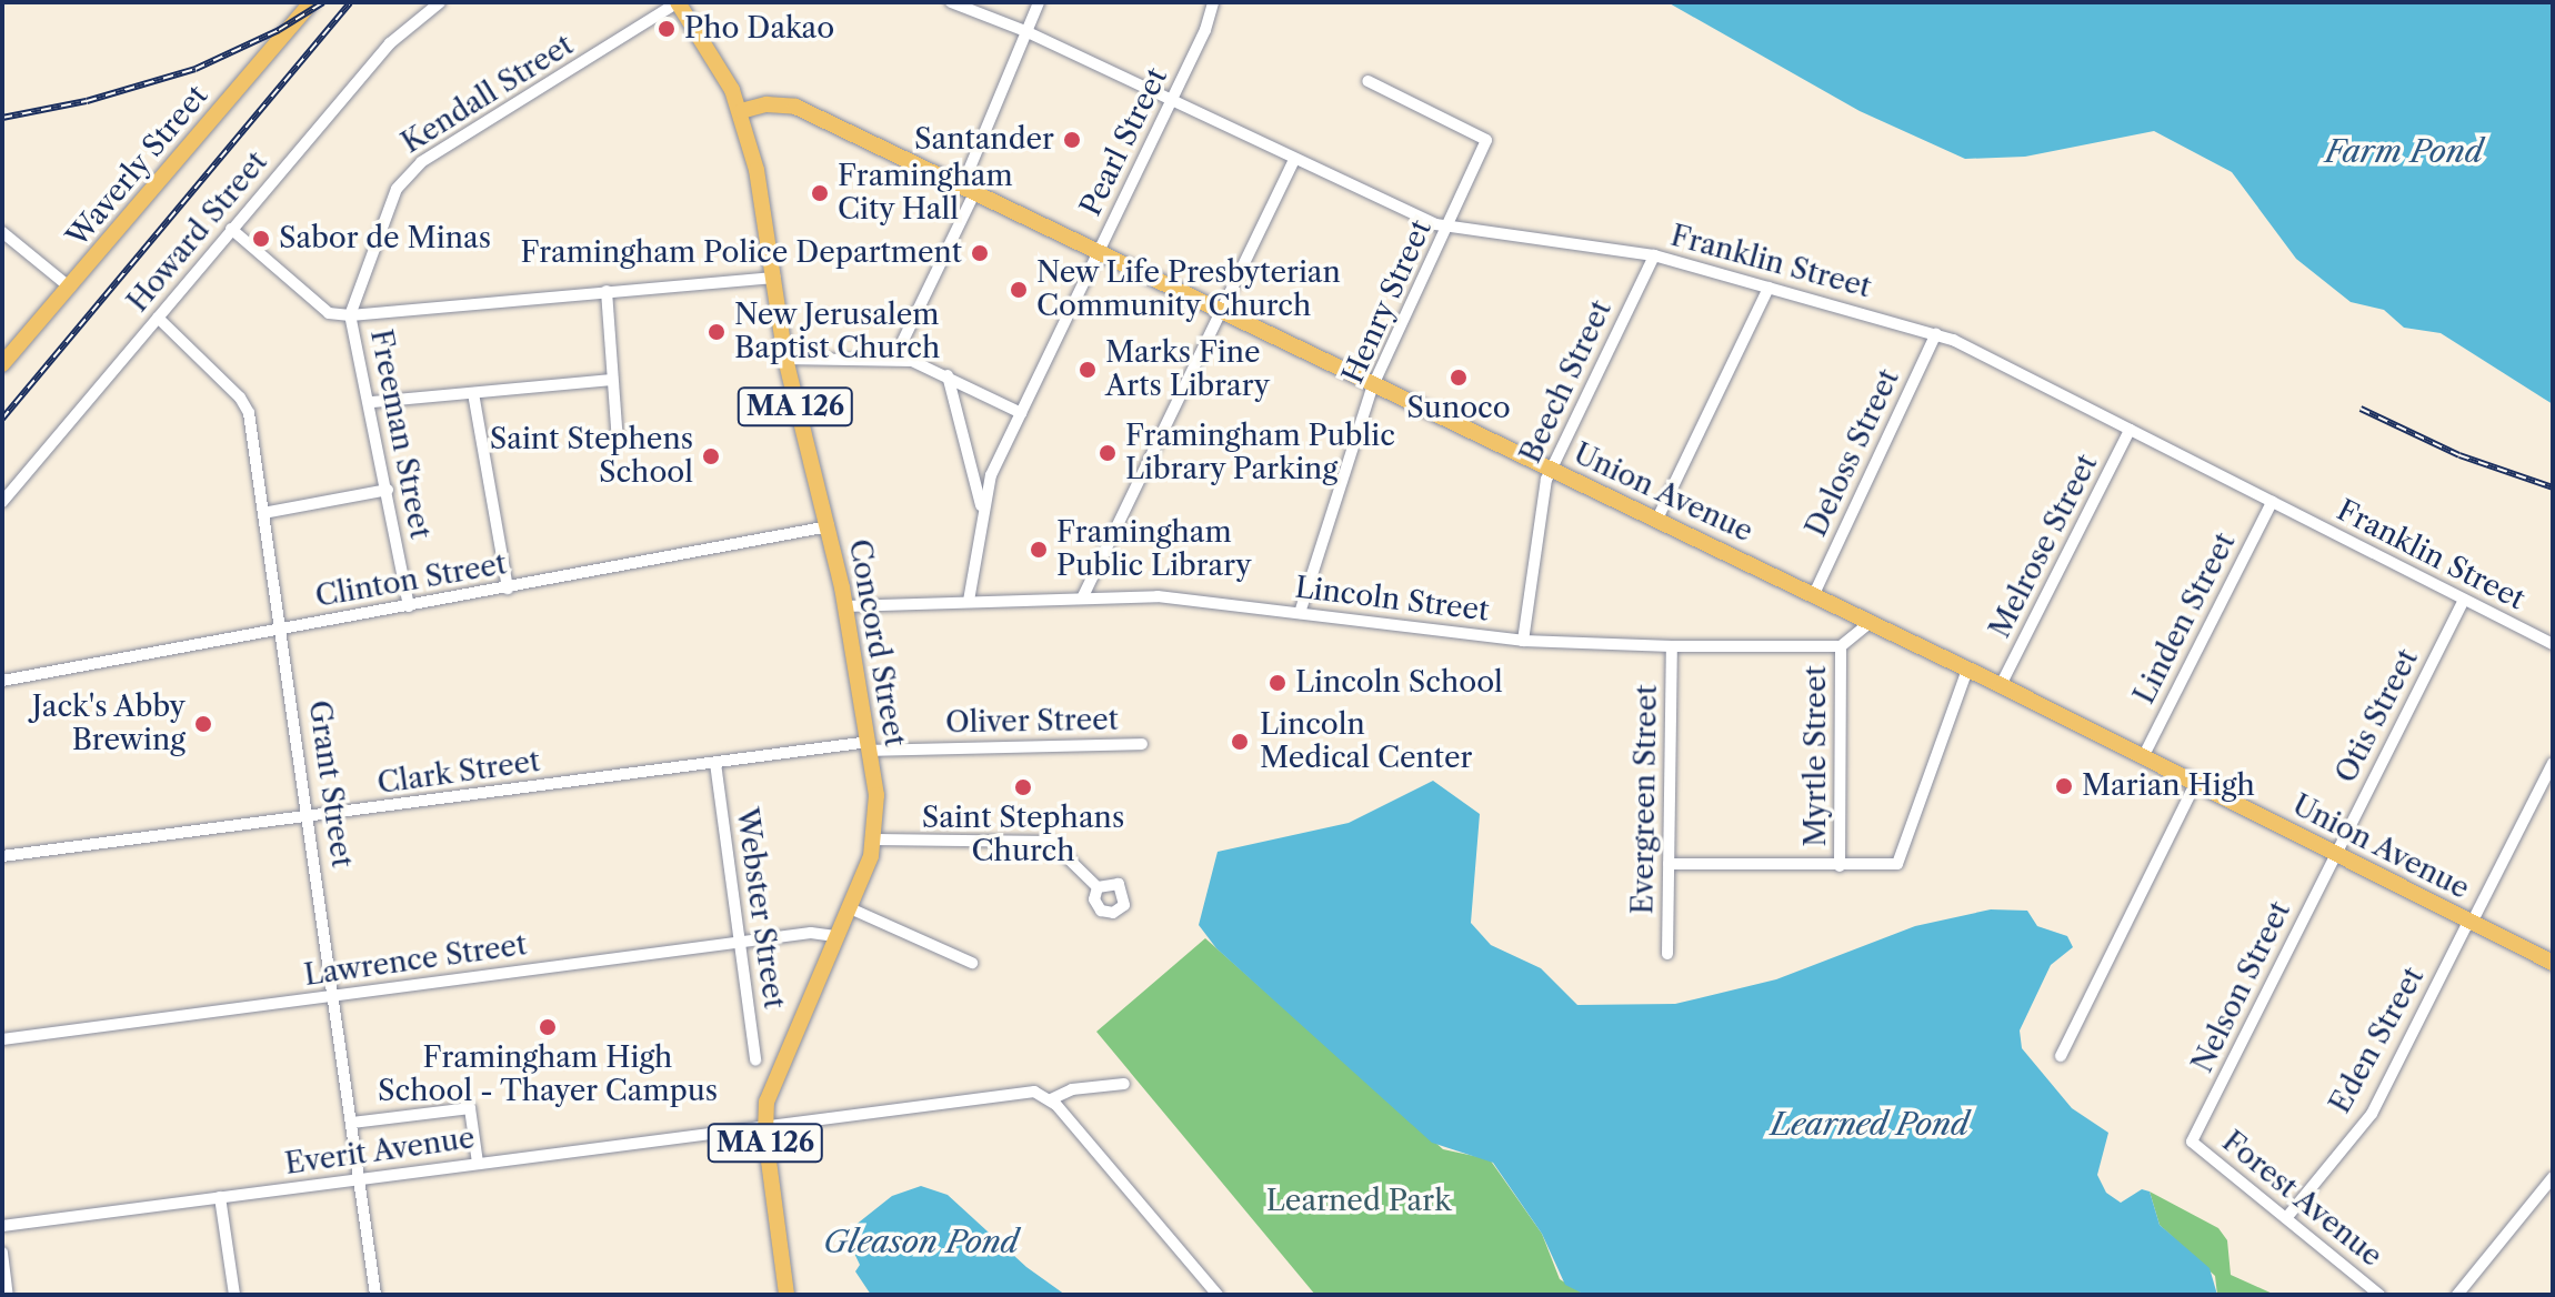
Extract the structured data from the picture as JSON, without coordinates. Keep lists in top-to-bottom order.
{
  "streets": {
    "main road": [
      "Waverly Street",
      "MA 126",
      "Union Avenue",
      "Concord Street"
    ],
    "street": [
      "Kendall Street",
      "Pearl Street",
      "Howard Street",
      "Franklin Street",
      "Henry Street",
      "Beech Street",
      "Freeman Street",
      "Deloss Street",
      "Melrose Street",
      "Clinton Street",
      "Lincoln Street",
      "Linden Street",
      "Otis Street",
      "Oliver Street",
      "Myrtle Street",
      "Clark Street",
      "Grant Street",
      "Evergreen Street",
      "Webster Street",
      "Lawrence Street",
      "Nelson Street",
      "Eden Street",
      "Everit Avenue",
      "Forest Avenue"
    ]
  },
  "crossings": [
    ["Kendall Street", "Freeman Street"],
    ["Kendall Street", "Concord Street"],
    ["Pearl Street", "Franklin Street"],
    ["Pearl Street", "Union Avenue"],
    ["Pearl Street", "Lincoln Street"],
    ["Howard Street", "Freeman Street"],
    ["Howard Street", "Grant Street"],
    ["Franklin Street", "Henry Street"],
    ["Franklin Street", "Beech Street"],
    ["Franklin Street", "Deloss Street"],
    ["Franklin Street", "Melrose Street"],
    ["Franklin Street", "Linden Street"],
    ["Franklin Street", "Otis Street"],
    ["Henry Street", "Union Avenue"],
    ["Henry Street", "Lincoln Street"],
    ["Beech Street", "Union Avenue"],
    ["Beech Street", "Lincoln Street"],
    ["Freeman Street", "Clinton Street"],
    ["Deloss Street", "Union Avenue"],
    ["Union Avenue", "Melrose Street"],
    ["Union Avenue", "Linden Street"],
    ["Union Avenue", "Concord Street"],
    ["Union Avenue", "Otis Street"],
    ["Union Avenue", "Nelson Street"],
    ["Union Avenue", "Eden Street"],
    ["Clinton Street", "Concord Street"],
    ["Clinton Street", "Grant Street"],
    ["Lincoln Street", "Concord Street"],
    ["Lincoln Street", "Myrtle Street"],
    ["Lincoln Street", "Evergreen Street"],
    ["Concord Street", "Oliver Street"],
    ["Concord Street", "Clark Street"],
    ["Concord Street", "Lawrence Street"],
    ["Concord Street", "Everit Avenue"],
    ["Otis Street", "Nelson Street"],
    ["Oliver Street", "Clark Street"],
    ["Clark Street", "Grant Street"],
    ["Clark Street", "Webster Street"],
    ["Grant Street", "Lawrence Street"],
    ["Grant Street", "Everit Avenue"],
    ["Webster Street", "Lawrence Street"],
    ["Nelson Street", "Forest Avenue"],
    ["Eden Street", "Forest Avenue"]
  ],
  "water": ["Farm Pond", "Learned Pond", "Gleason Pond"],
  "parks": ["Learned Park"],
  "places": [
    "Pho Dakao",
    "Santander",
    "Framingham City Hall",
    "Sabor de Minas",
    "Framingham Police Department",
    "New Life Presbyterian Community Church",
    "New Jerusalem Baptist Church",
    "Marks Fine Arts Library",
    "Sunoco",
    "Framingham Public Library Parking",
    "Saint Stephens School",
    "Framingham Public Library",
    "Lincoln School",
    "Jack's Abby Brewing",
    "Lincoln Medical Center",
    "Marian High",
    "Saint Stephans Church",
    "Framingham High School - Thayer Campus"
  ]
}
